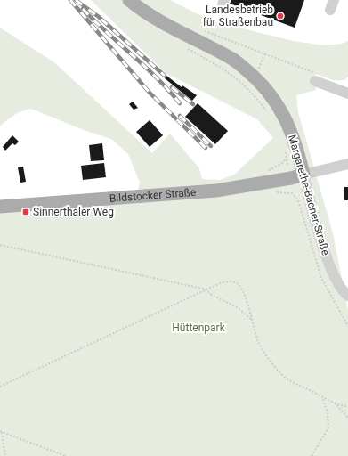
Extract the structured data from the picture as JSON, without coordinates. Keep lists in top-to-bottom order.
{
  "streets": {
    "main road": ["Bildstocker Straße", "Margarethe-Bacher-Straße"]
  },
  "crossings": [
    ["Bildstocker Straße", "Margarethe-Bacher-Straße"]
  ],
  "parks": ["Hüttenpark"],
  "places": {
    "other": ["Landesbetrieb für Straßenbau"],
    "transit": ["Sinnerthaler Weg"]
  }
}
